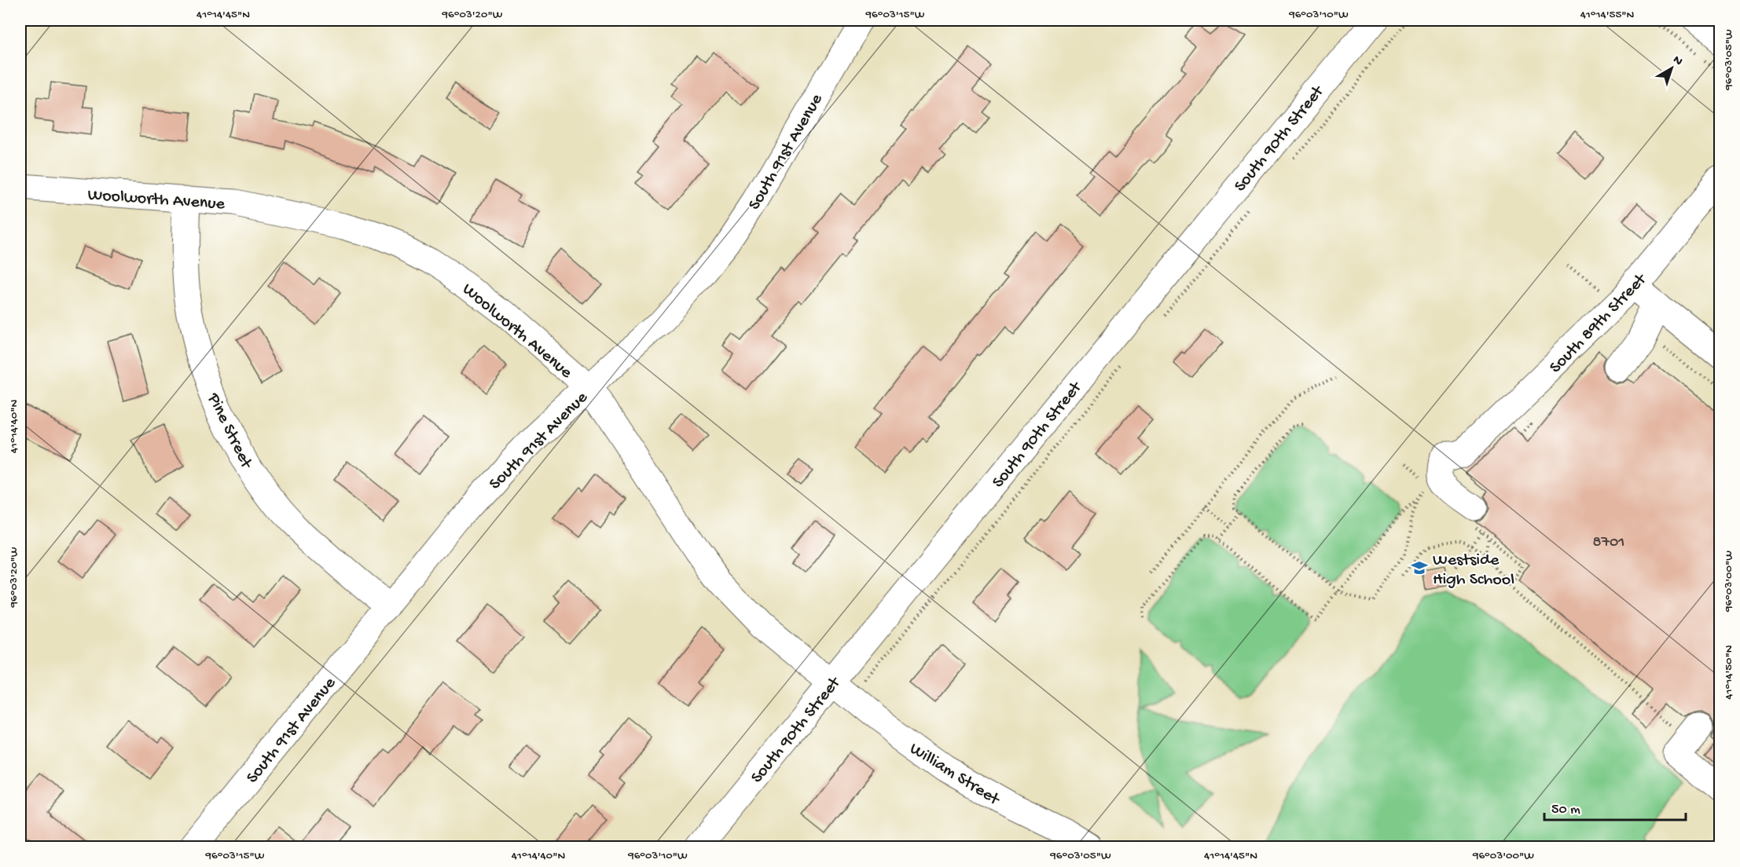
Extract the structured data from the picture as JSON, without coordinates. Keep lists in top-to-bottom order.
{
  "streets": {
    "street": [
      "South 90th Street",
      "South 91st Avenue",
      "Woolworth Avenue",
      "South 89th Street",
      "Pine Street",
      "William Street"
    ]
  },
  "crossings": [
    ["South 90th Street", "Woolworth Avenue"],
    ["South 90th Street", "William Street"],
    ["South 91st Avenue", "Woolworth Avenue"],
    ["South 91st Avenue", "Pine Street"],
    ["Woolworth Avenue", "Pine Street"],
    ["Woolworth Avenue", "William Street"]
  ],
  "places": {
    "school or university": ["Westside High School"]
  },
  "house_numbers": ["8701"],
  "scale_bar": "50 m",
  "north": "top right",
  "coordinates": [
    "41°14'45\"N",
    "96°03'20\"W",
    "96°03'15\"W",
    "96°03'10\"W",
    "41°14'55\"N",
    "96°03'05\"W",
    "41°14'40\"N",
    "96°03'00\"W",
    "41°14'50\"N"
  ]
}
